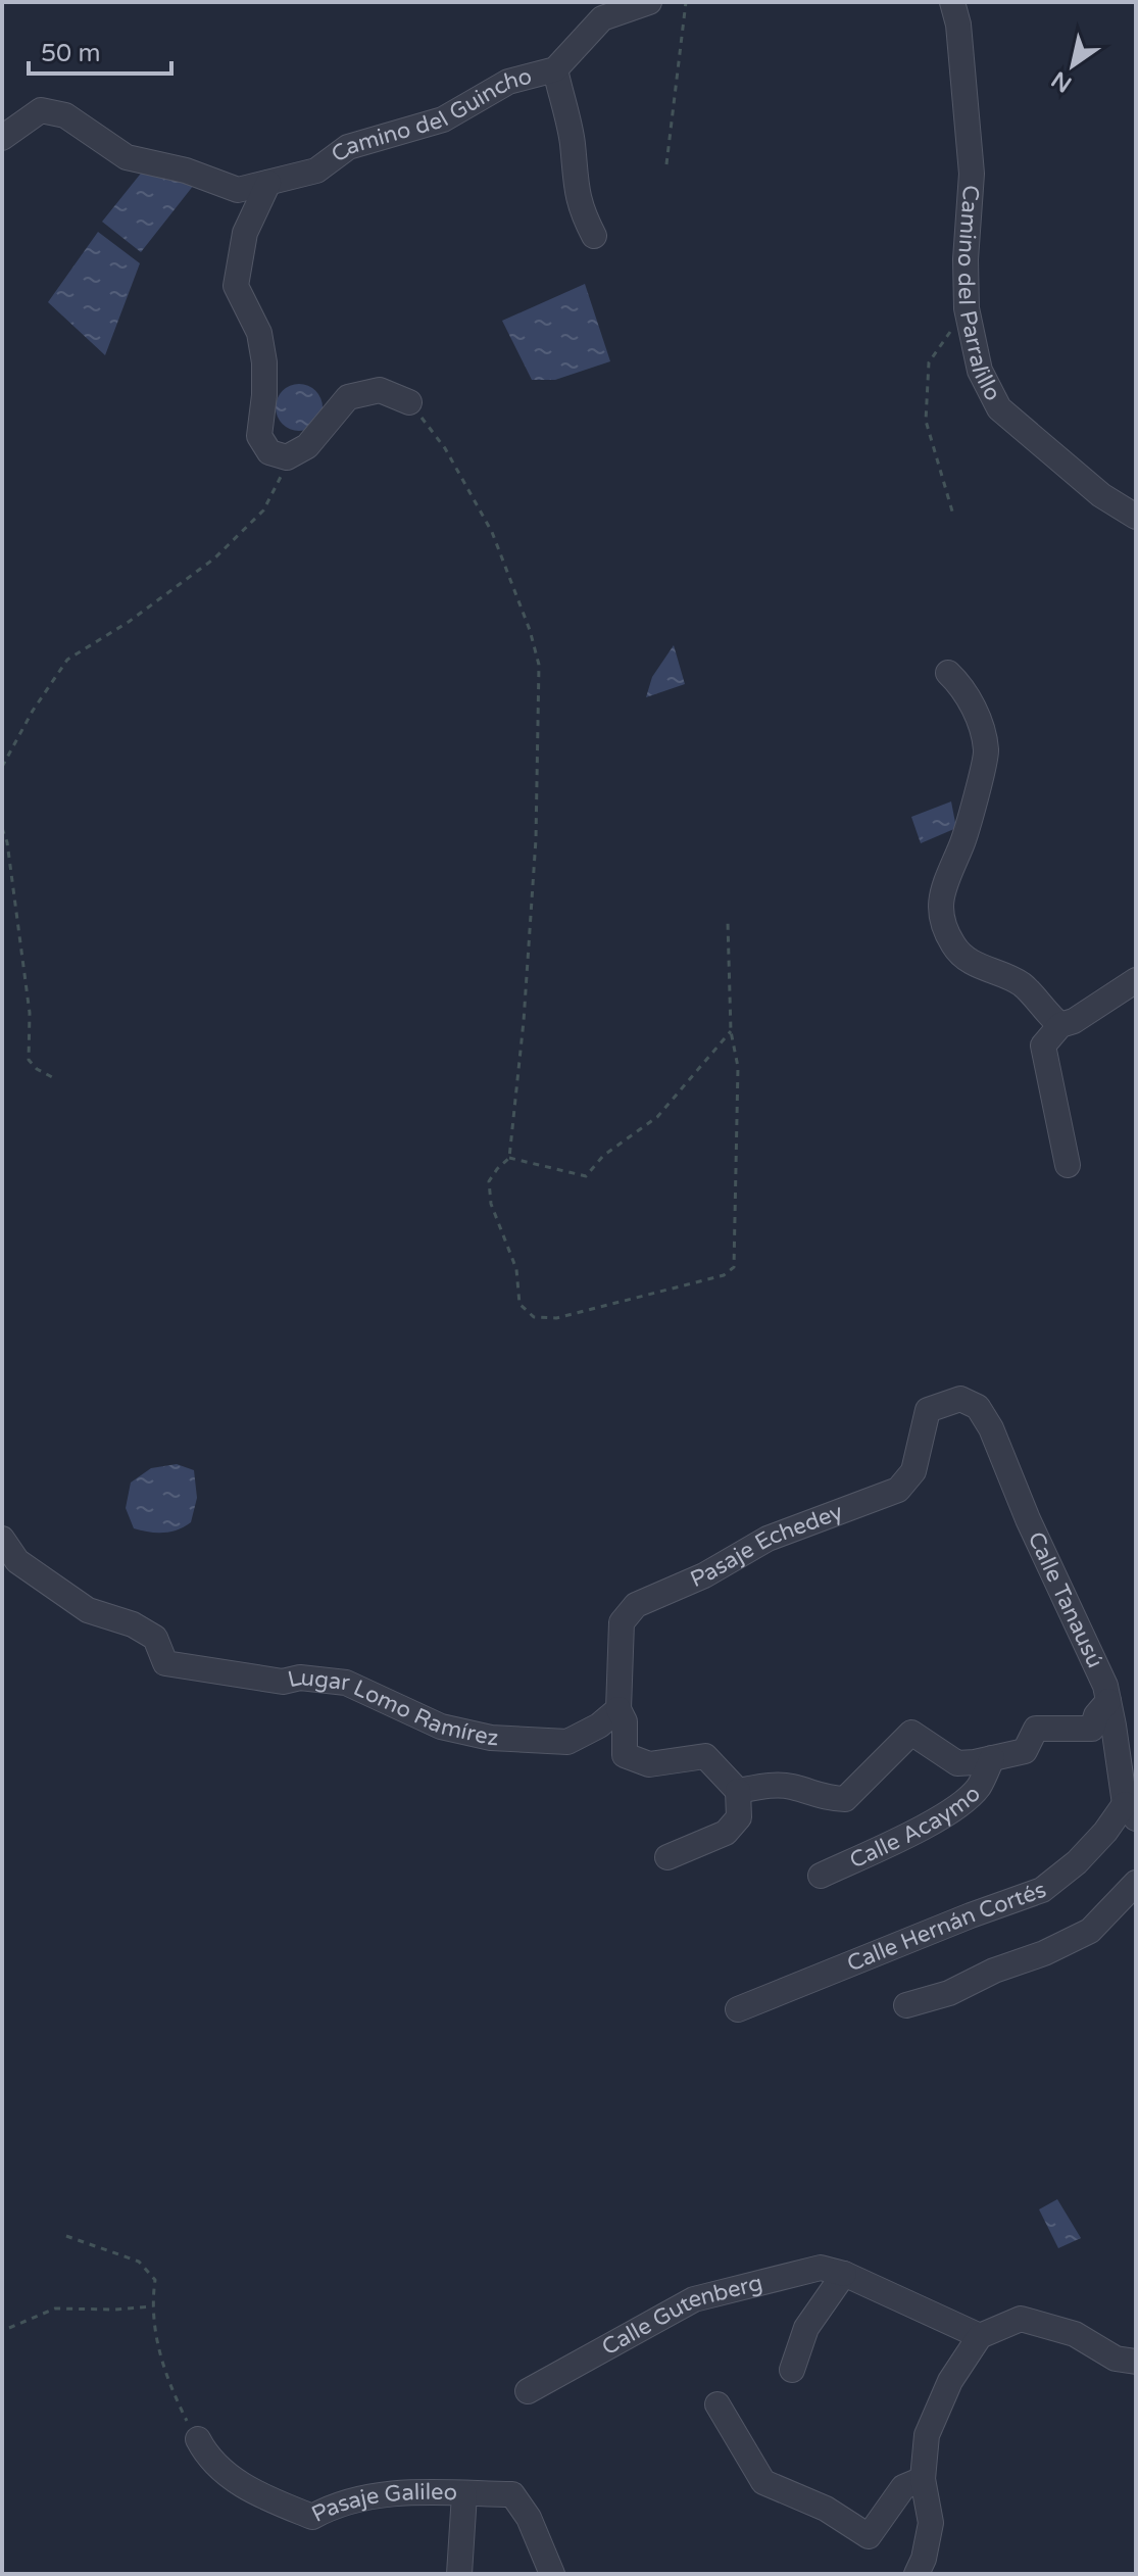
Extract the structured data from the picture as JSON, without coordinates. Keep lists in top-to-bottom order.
{
  "streets": {
    "street": [
      "Camino del Guincho",
      "Camino del Parralillo",
      "Pasaje Echedey",
      "Calle Tanausú",
      "Lugar Lomo Ramírez",
      "Calle Acaymo",
      "Calle Hernán Cortés",
      "Calle Gutenberg",
      "Pasaje Galileo"
    ]
  },
  "crossings": [
    ["Pasaje Echedey", "Calle Tanausú"],
    ["Pasaje Echedey", "Lugar Lomo Ramírez"],
    ["Calle Tanausú", "Calle Hernán Cortés"]
  ],
  "scale_bar": "50 m",
  "north": "bottom left"
}
